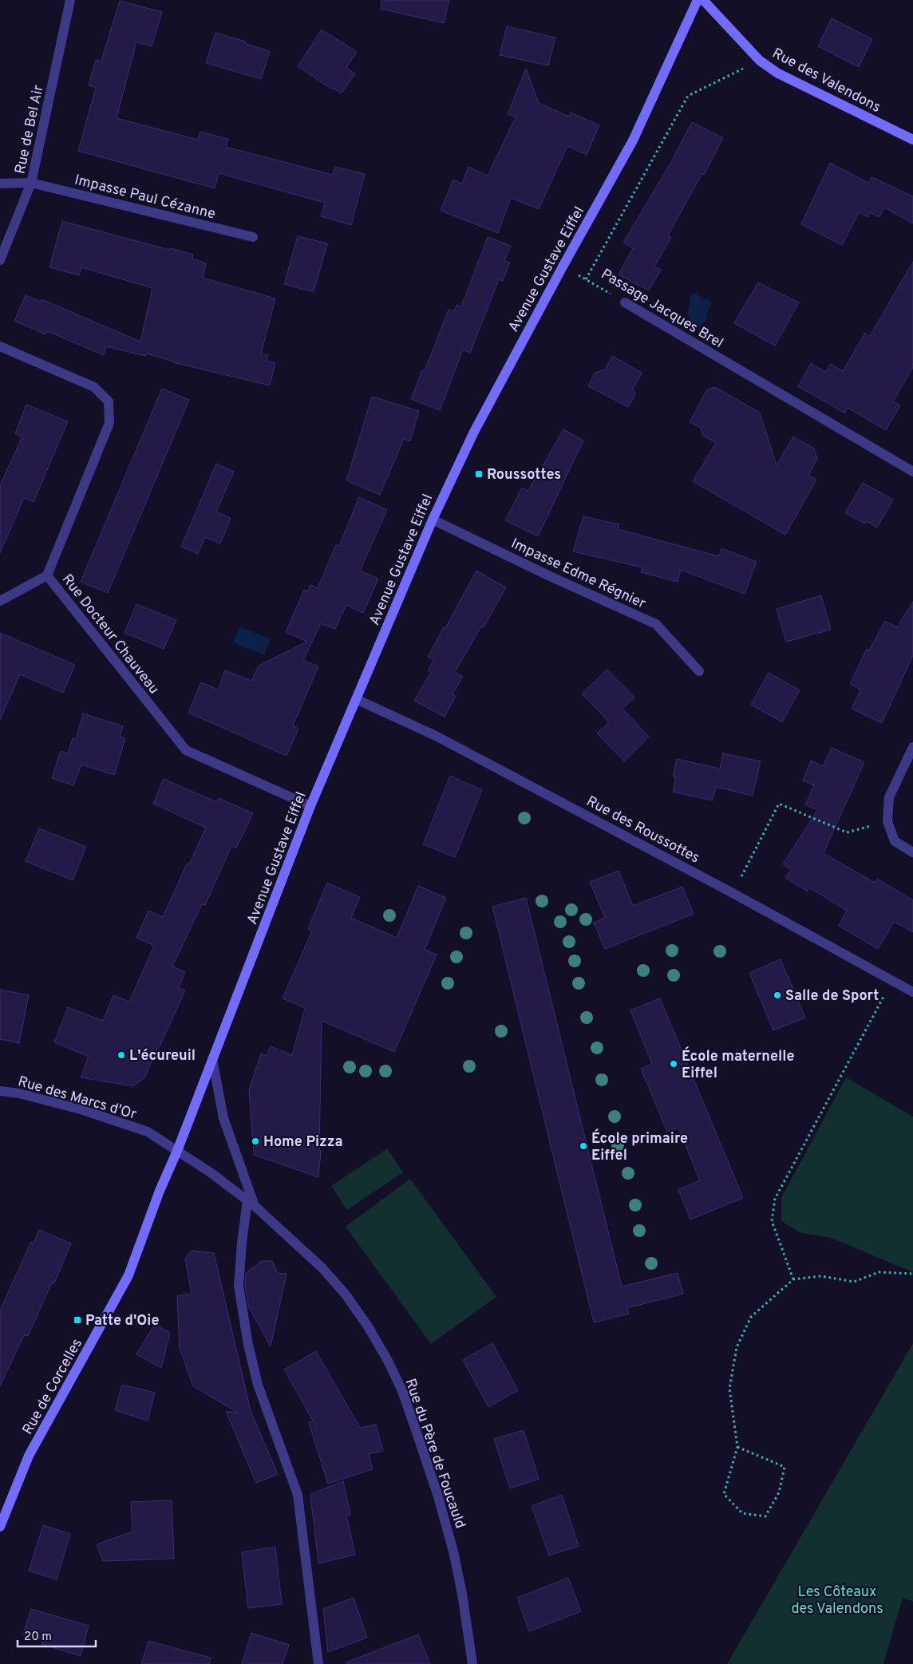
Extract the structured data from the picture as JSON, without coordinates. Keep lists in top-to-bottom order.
{
  "streets": {
    "main road": ["Rue des Valendons", "Avenue Gustave Eiffel", "Rue de Corcelles"],
    "street": [
      "Rue de Bel Air",
      "Impasse Paul Cézanne",
      "Passage Jacques Brel",
      "Impasse Edme Régnier",
      "Rue Docteur Chauveau",
      "Rue des Roussottes",
      "Rue des Marcs d'Or",
      "Rue du Père de Foucauld"
    ]
  },
  "crossings": [
    ["Rue des Valendons", "Passage Jacques Brel"],
    ["Rue de Bel Air", "Impasse Paul Cézanne"],
    ["Avenue Gustave Eiffel", "Impasse Edme Régnier"],
    ["Avenue Gustave Eiffel", "Rue Docteur Chauveau"],
    ["Avenue Gustave Eiffel", "Rue des Roussottes"],
    ["Avenue Gustave Eiffel", "Rue des Marcs d'Or"],
    ["Avenue Gustave Eiffel", "Rue de Corcelles"],
    ["Avenue Gustave Eiffel", "Rue du Père de Foucauld"],
    ["Rue des Marcs d'Or", "Rue de Corcelles"],
    ["Rue des Marcs d'Or", "Rue du Père de Foucauld"],
    ["Rue de Corcelles", "Rue du Père de Foucauld"]
  ],
  "parks": ["Les Côteaux des Valendons"],
  "places": {
    "transit": ["Roussottes", "Patte d'Oie"],
    "other": [
      "Salle de Sport",
      "L'écureuil",
      "École maternelle Eiffel",
      "Home Pizza",
      "École primaire Eiffel"
    ]
  },
  "scale_bar": "20 m"
}
